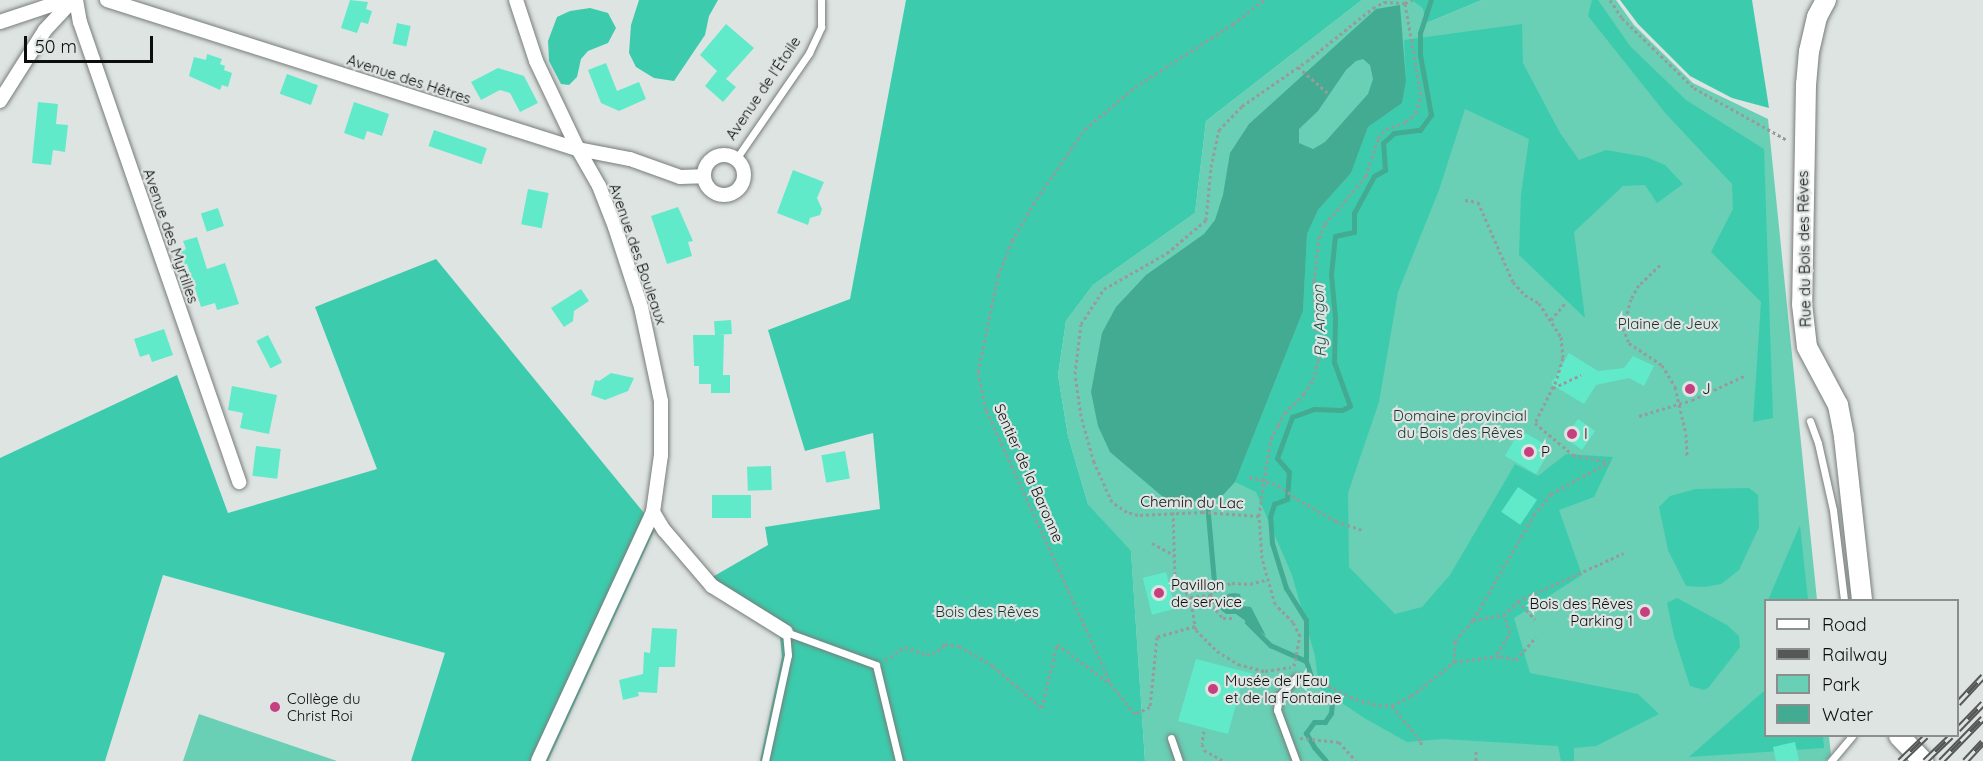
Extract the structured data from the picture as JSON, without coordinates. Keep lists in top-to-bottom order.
{
  "streets": {
    "street": [
      "Avenue des Hêtres",
      "Avenue des Myrtilles",
      "Rue du Bois des Rêves",
      "Avenue des Bouleaux"
    ],
    "lane": ["Avenue de l'Étoile"],
    "path": ["Sentier de la Baronne", "Chemin du Lac"]
  },
  "crossings": [
    ["Avenue des Hêtres", "Avenue de l'Étoile"],
    ["Avenue des Hêtres", "Avenue des Bouleaux"],
    ["Sentier de la Baronne", "Chemin du Lac"]
  ],
  "water": ["Ry Angon"],
  "parks": ["Plaine de Jeux", "Domaine provincial du Bois des Rêves", "Bois des Rêves"],
  "places": [
    "J",
    "I",
    "P",
    "Pavillon de service",
    "Bois des Rêves Parking 1",
    "Musée de l'Eau et de la Fontaine",
    "Collège du Christ Roi"
  ],
  "legend": [
    "Road",
    "Railway",
    "Park",
    "Water"
  ],
  "scale_bar": "50 m"
}
